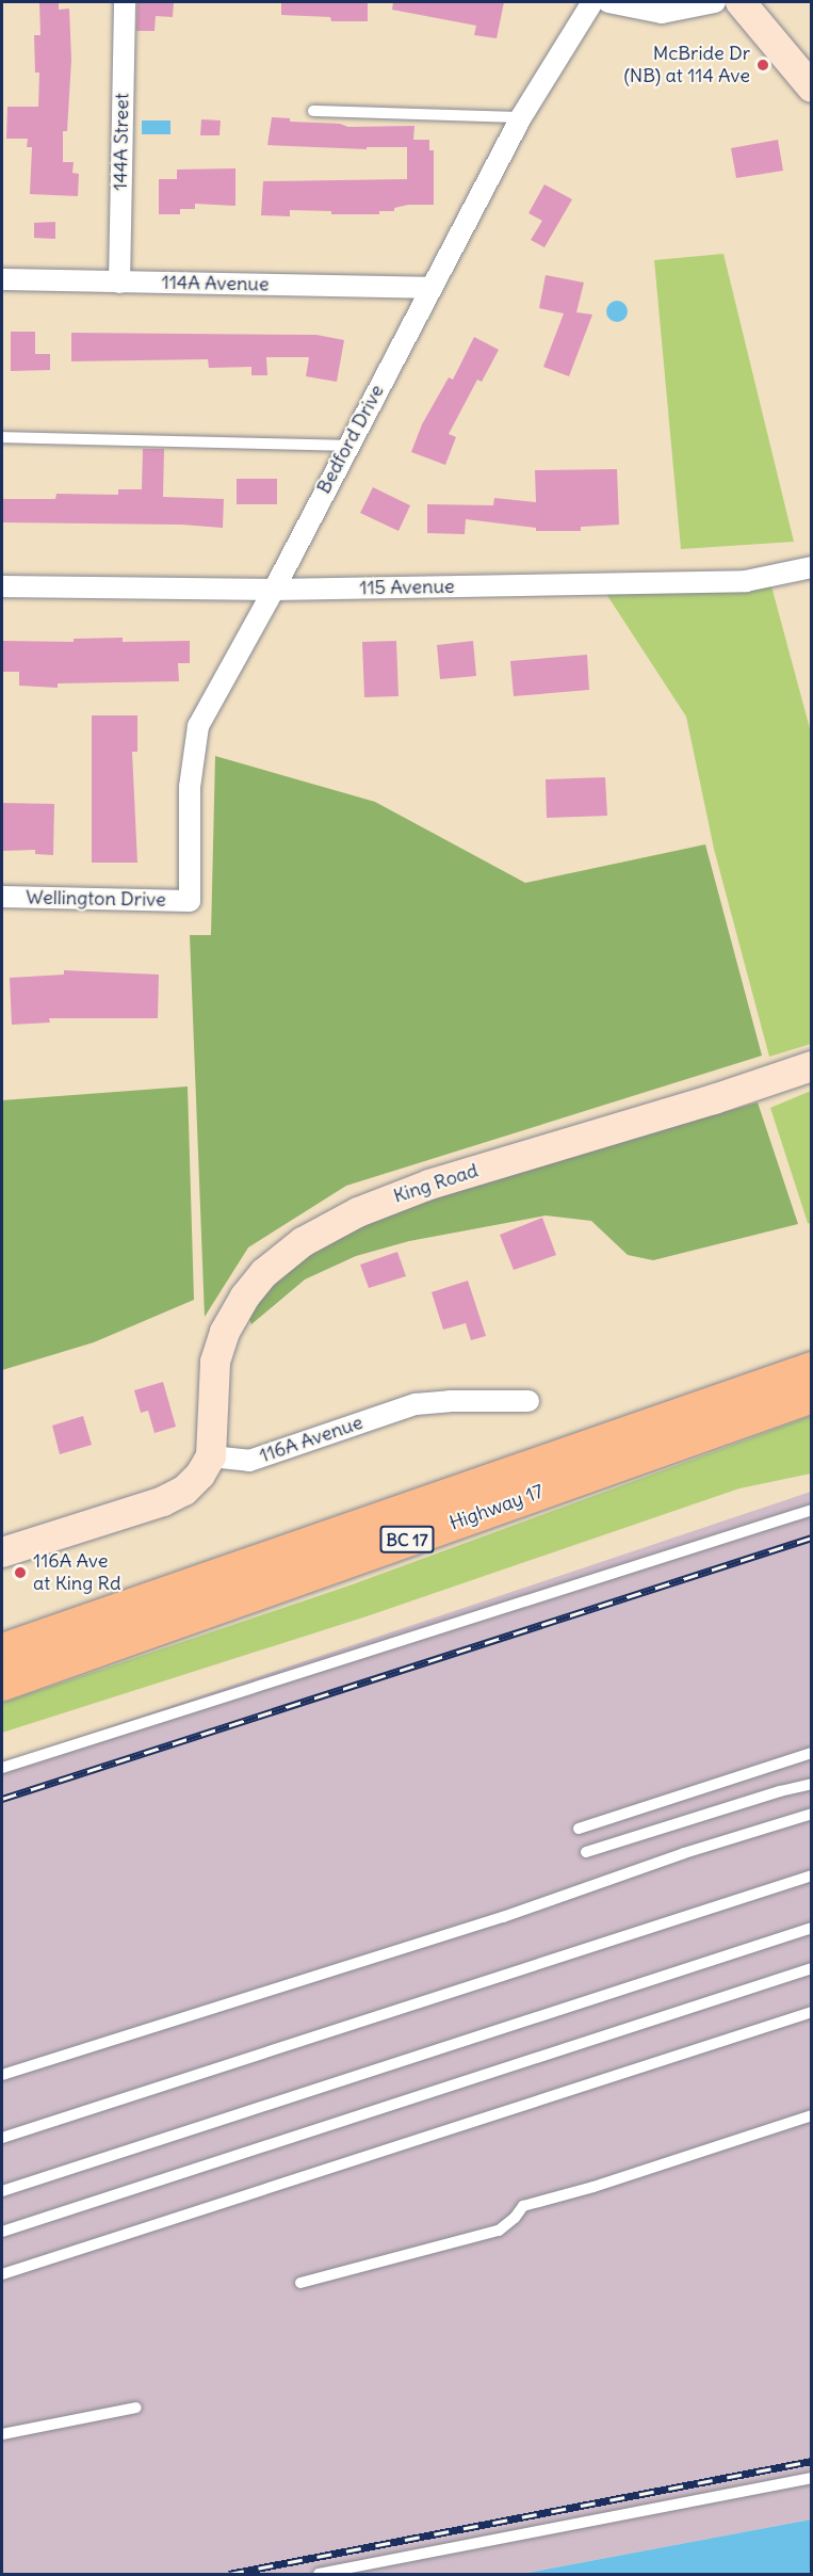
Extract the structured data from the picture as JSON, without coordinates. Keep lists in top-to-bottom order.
{
  "streets": {
    "highway": ["Highway 17", "BC 17"],
    "street": [
      "144A Street",
      "114A Avenue",
      "Bedford Drive",
      "115 Avenue",
      "Wellington Drive",
      "King Road",
      "116A Avenue"
    ]
  },
  "crossings": [
    ["144A Street", "114A Avenue"],
    ["114A Avenue", "Bedford Drive"],
    ["Bedford Drive", "115 Avenue"],
    ["Bedford Drive", "Wellington Drive"],
    ["King Road", "116A Avenue"]
  ],
  "places": ["McBride Dr (NB) at 114 Ave", "116A Ave at King Rd"]
}
